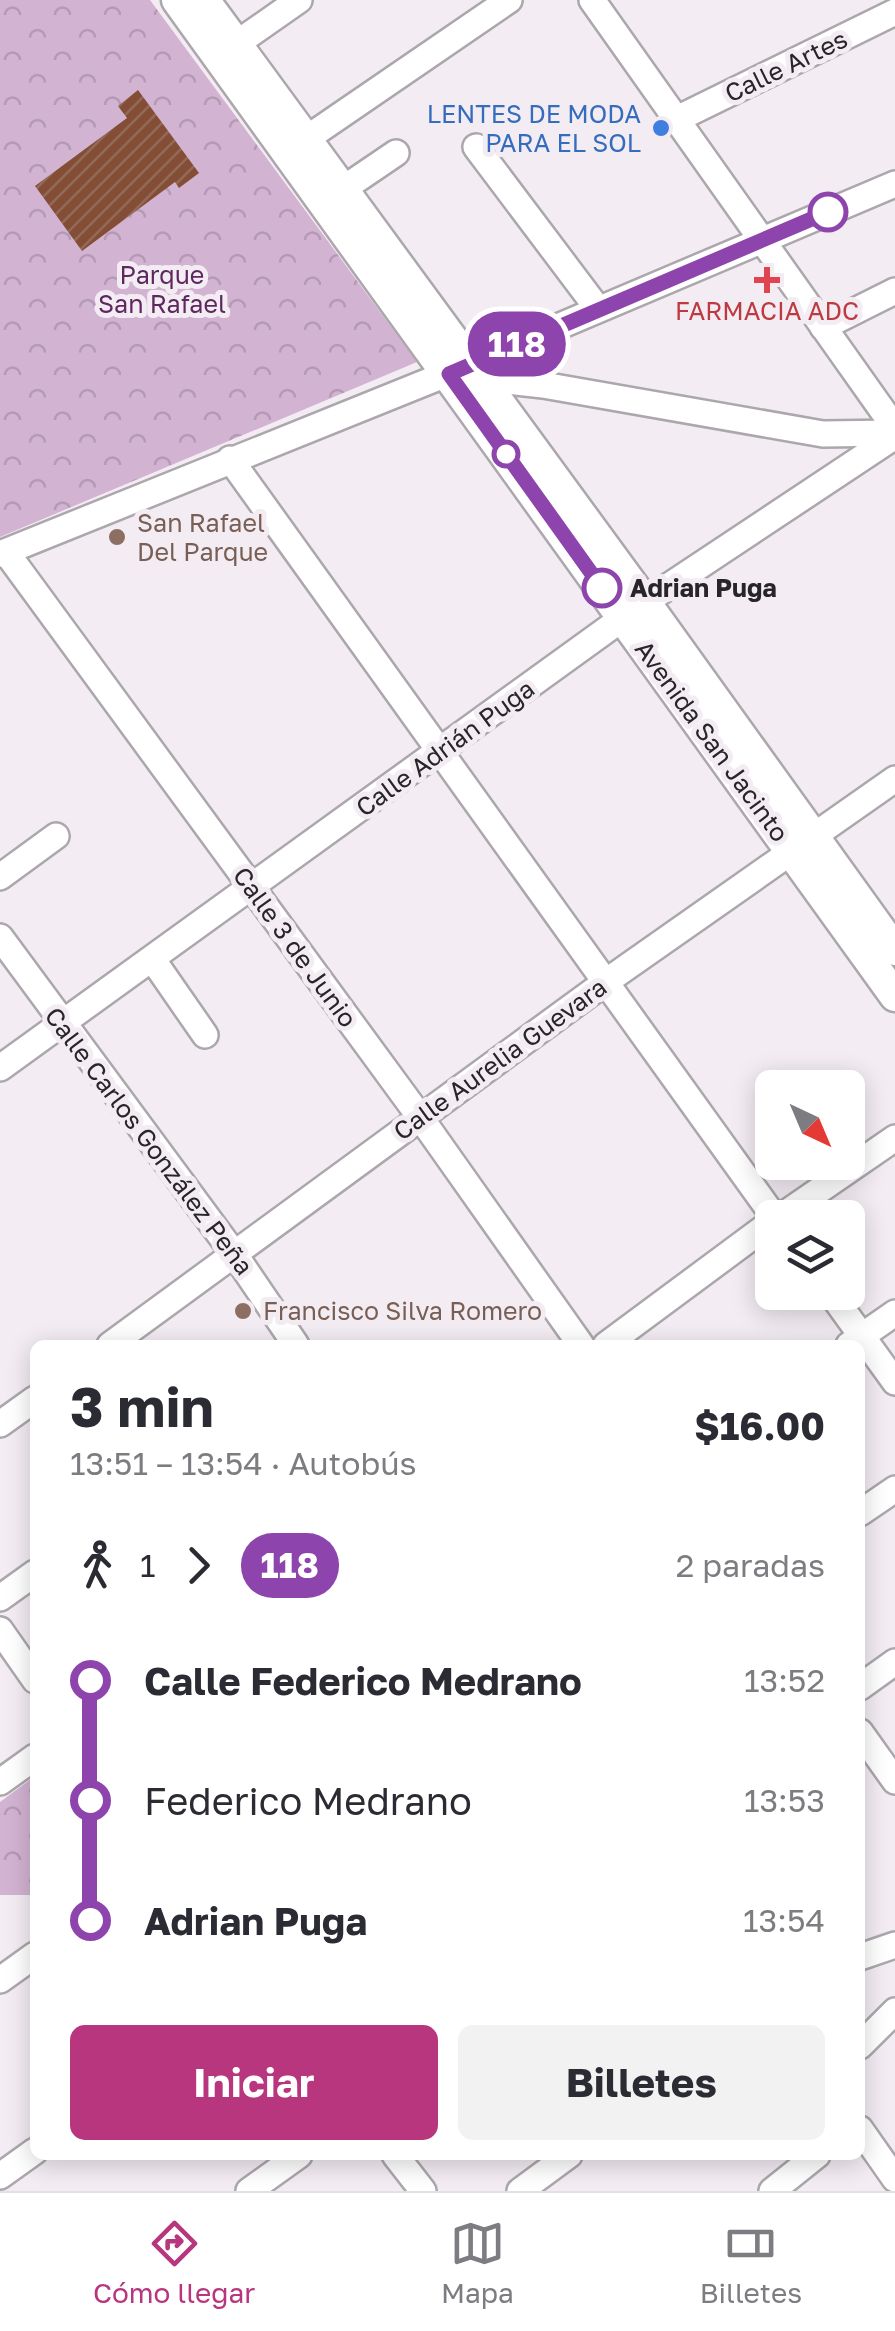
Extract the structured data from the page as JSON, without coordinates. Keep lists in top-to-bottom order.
{
  "streets": {
    "main road": ["Avenida San Jacinto"],
    "street": [
      "Calle Artes",
      "Calle Adrián Puga",
      "Calle 3 de Junio",
      "Calle Aurelia Guevara",
      "Calle Carlos González Peña"
    ]
  },
  "crossings": [
    ["Avenida San Jacinto", "Calle Adrián Puga"],
    ["Avenida San Jacinto", "Calle Aurelia Guevara"],
    ["Calle Adrián Puga", "Calle 3 de Junio"],
    ["Calle Adrián Puga", "Calle Carlos González Peña"],
    ["Calle 3 de Junio", "Calle Aurelia Guevara"],
    ["Calle Aurelia Guevara", "Calle Carlos González Peña"]
  ],
  "parks": ["Parque San Rafael"],
  "places": {
    "other": [
      "LENTES DE MODA PARA EL SOL",
      "San Rafael Del Parque",
      "Adrian Puga",
      "Francisco Silva Romero"
    ],
    "health": ["FARMACIA ADC"]
  },
  "lines": ["bus line 118"],
  "north": "bottom right",
  "page": {
    "on_map": "118",
    "heading": ["3 min", "13:51 – 13:54 · Autobús", "$16.00"],
    "legs": ["1", "118", "2 paradas"],
    "list": [
      {
        "name": "Calle Federico Medrano",
        "value": "13:52"
      },
      {
        "name": "Federico Medrano",
        "value": "13:53"
      },
      {
        "name": "Adrian Puga",
        "value": "13:54"
      }
    ],
    "buttons": ["Iniciar", "Billetes"],
    "tabs": ["Cómo llegar", "Mapa", "Billetes"]
  }
}
